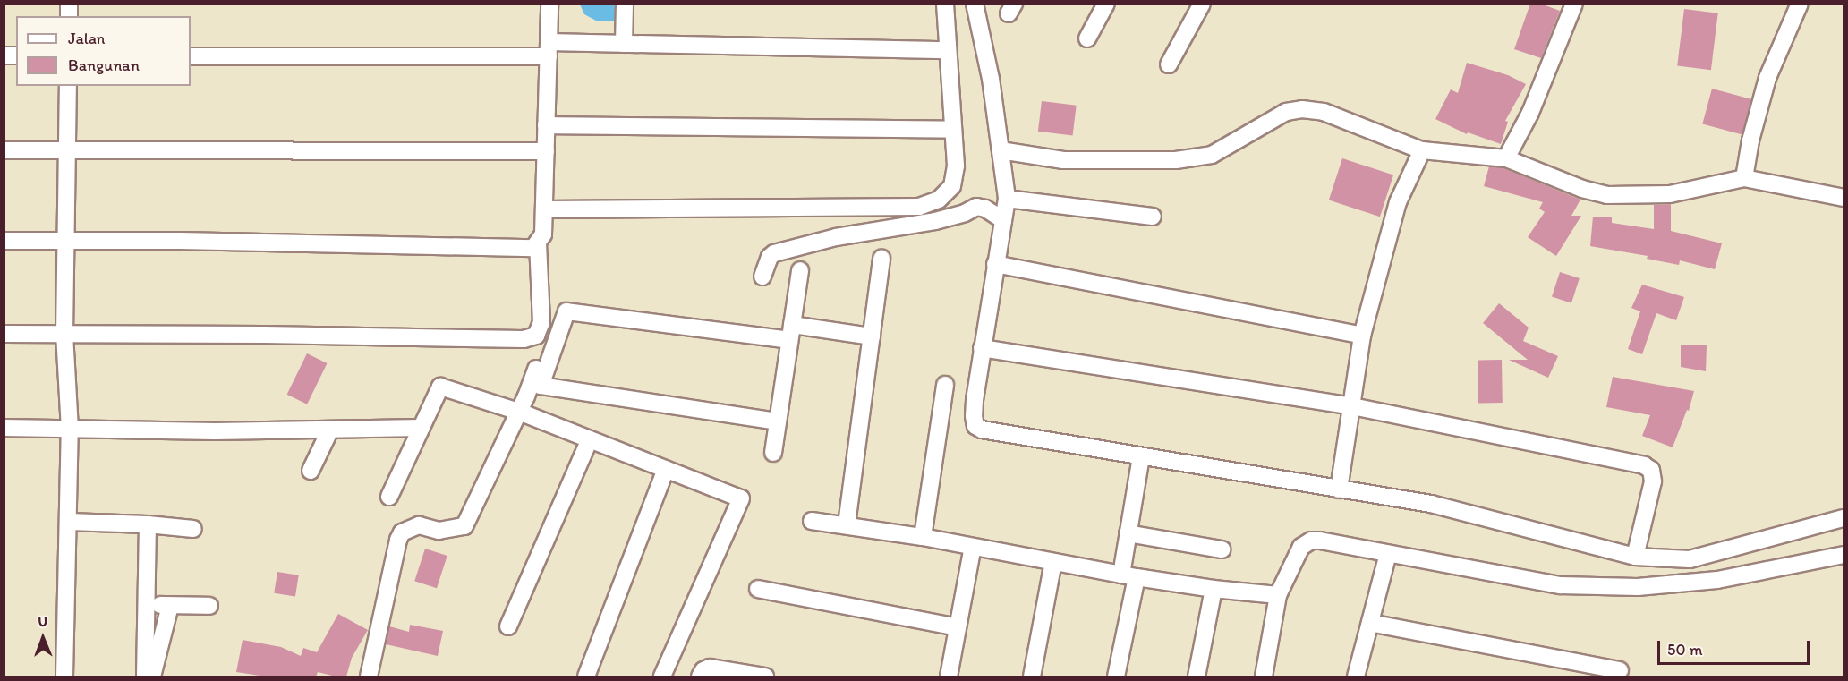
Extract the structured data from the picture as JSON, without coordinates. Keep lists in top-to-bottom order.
{
  "legend": ["Jalan", "Bangunan"],
  "scale_bar": "50 m",
  "north": "top"
}
